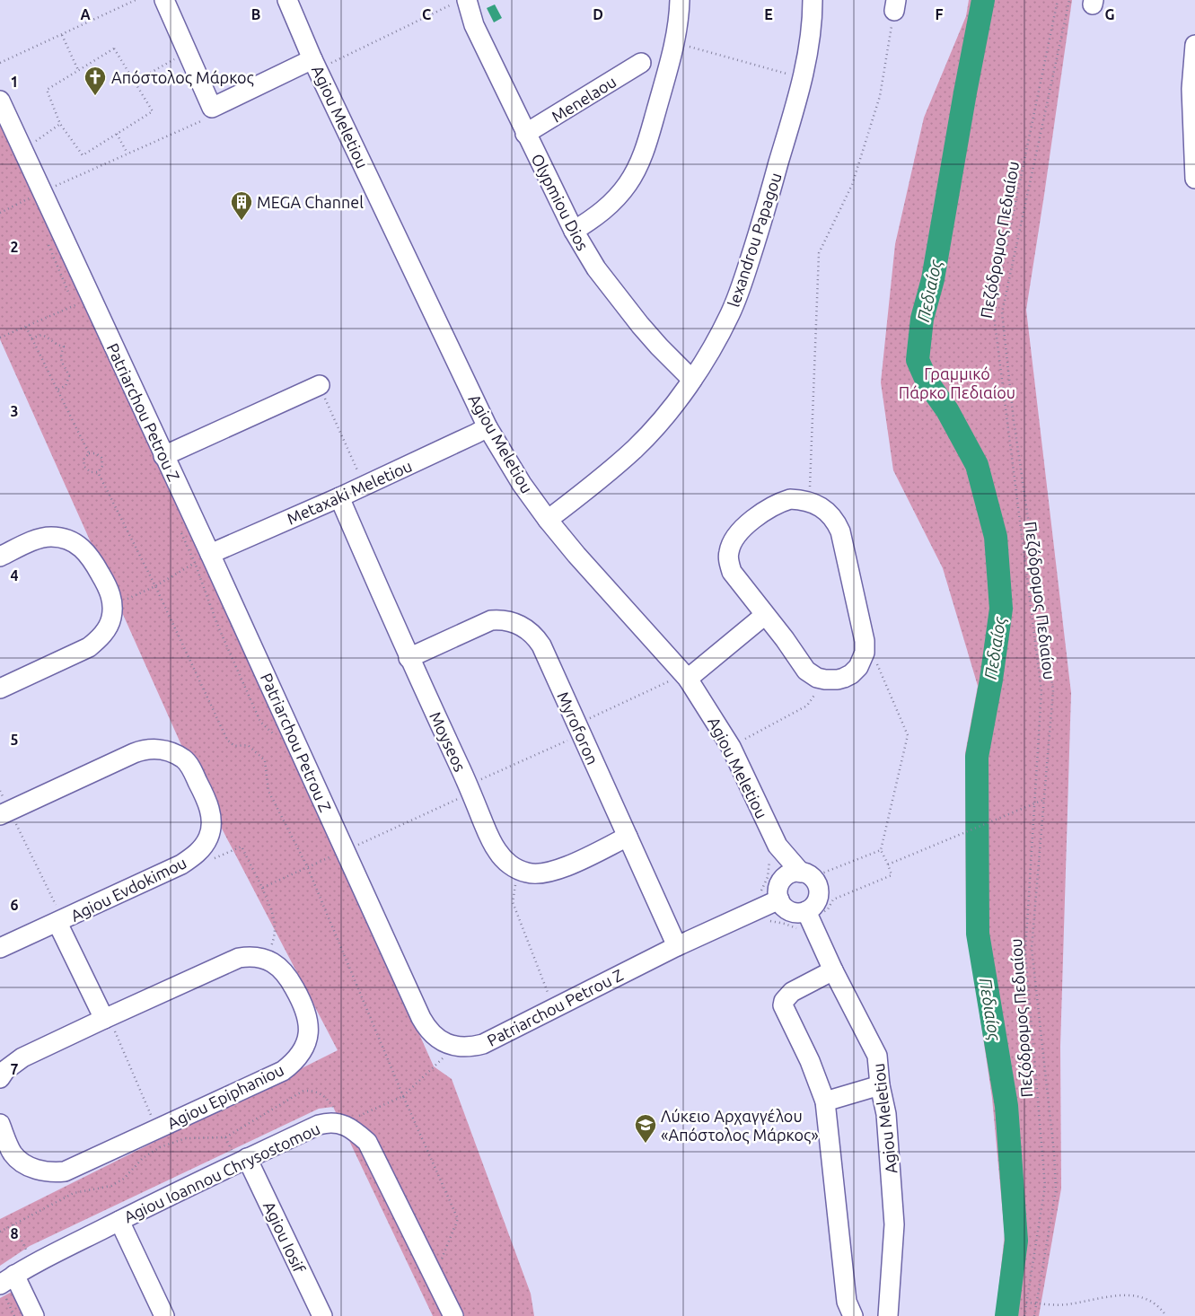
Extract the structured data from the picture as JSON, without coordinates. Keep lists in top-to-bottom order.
{
  "streets": {
    "street": [
      "Menelaou",
      "Agiou Meletiou",
      "Olypmiou Dios",
      "lexandrou Papagou",
      "Patriarchou Petrou Z",
      "Metaxaki Meletiou",
      "Myroforon",
      "Moyseos",
      "Agiou Evdokimou",
      "Agiou Epiphaniou",
      "Agiou Ioannou Chrysostomou",
      "Agiou Iosif"
    ],
    "path": ["Πεζόδρομος Πεδιαίου"]
  },
  "crossings": [
    ["Menelaou", "Olypmiou Dios"],
    ["Agiou Meletiou", "lexandrou Papagou"],
    ["Agiou Meletiou", "Patriarchou Petrou Z"],
    ["Agiou Meletiou", "Metaxaki Meletiou"],
    ["Olypmiou Dios", "lexandrou Papagou"],
    ["Patriarchou Petrou Z", "Metaxaki Meletiou"],
    ["Patriarchou Petrou Z", "Myroforon"],
    ["Metaxaki Meletiou", "Moyseos"],
    ["Myroforon", "Moyseos"],
    ["Agiou Ioannou Chrysostomou", "Agiou Iosif"]
  ],
  "water": ["Πεδιαίος"],
  "parks": ["Γραμμικό Πάρκο Πεδιαίου"],
  "places": {
    "church": ["Απόστολος Μάρκος"],
    "building": ["MEGA Channel"],
    "school or university": ["Λύκειο Αρχαγγέλου «Απόστολος Μάρκος»"]
  },
  "grid": {
    "columns": [
      "A",
      "B",
      "C",
      "D",
      "E",
      "F",
      "G"
    ],
    "rows": [
      "1",
      "2",
      "3",
      "4",
      "5",
      "6",
      "7",
      "8"
    ]
  }
}
